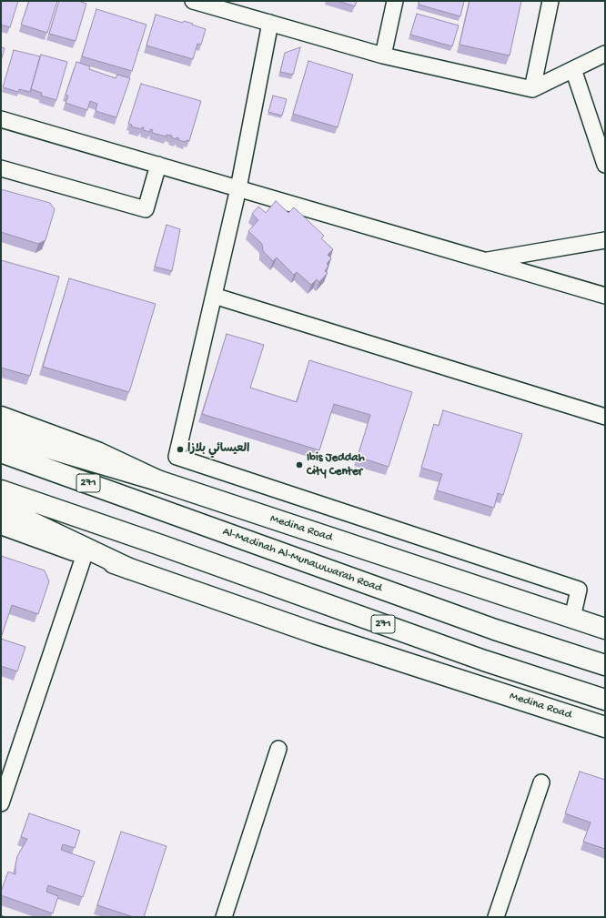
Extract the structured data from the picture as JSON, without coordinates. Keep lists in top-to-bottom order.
{
  "streets": {
    "main road": ["271", "Medina Road", "Al-Madinah Al-Munawwarah Road"]
  },
  "places": ["العيسائي بلازا", "Ibis Jeddah City Center"]
}
